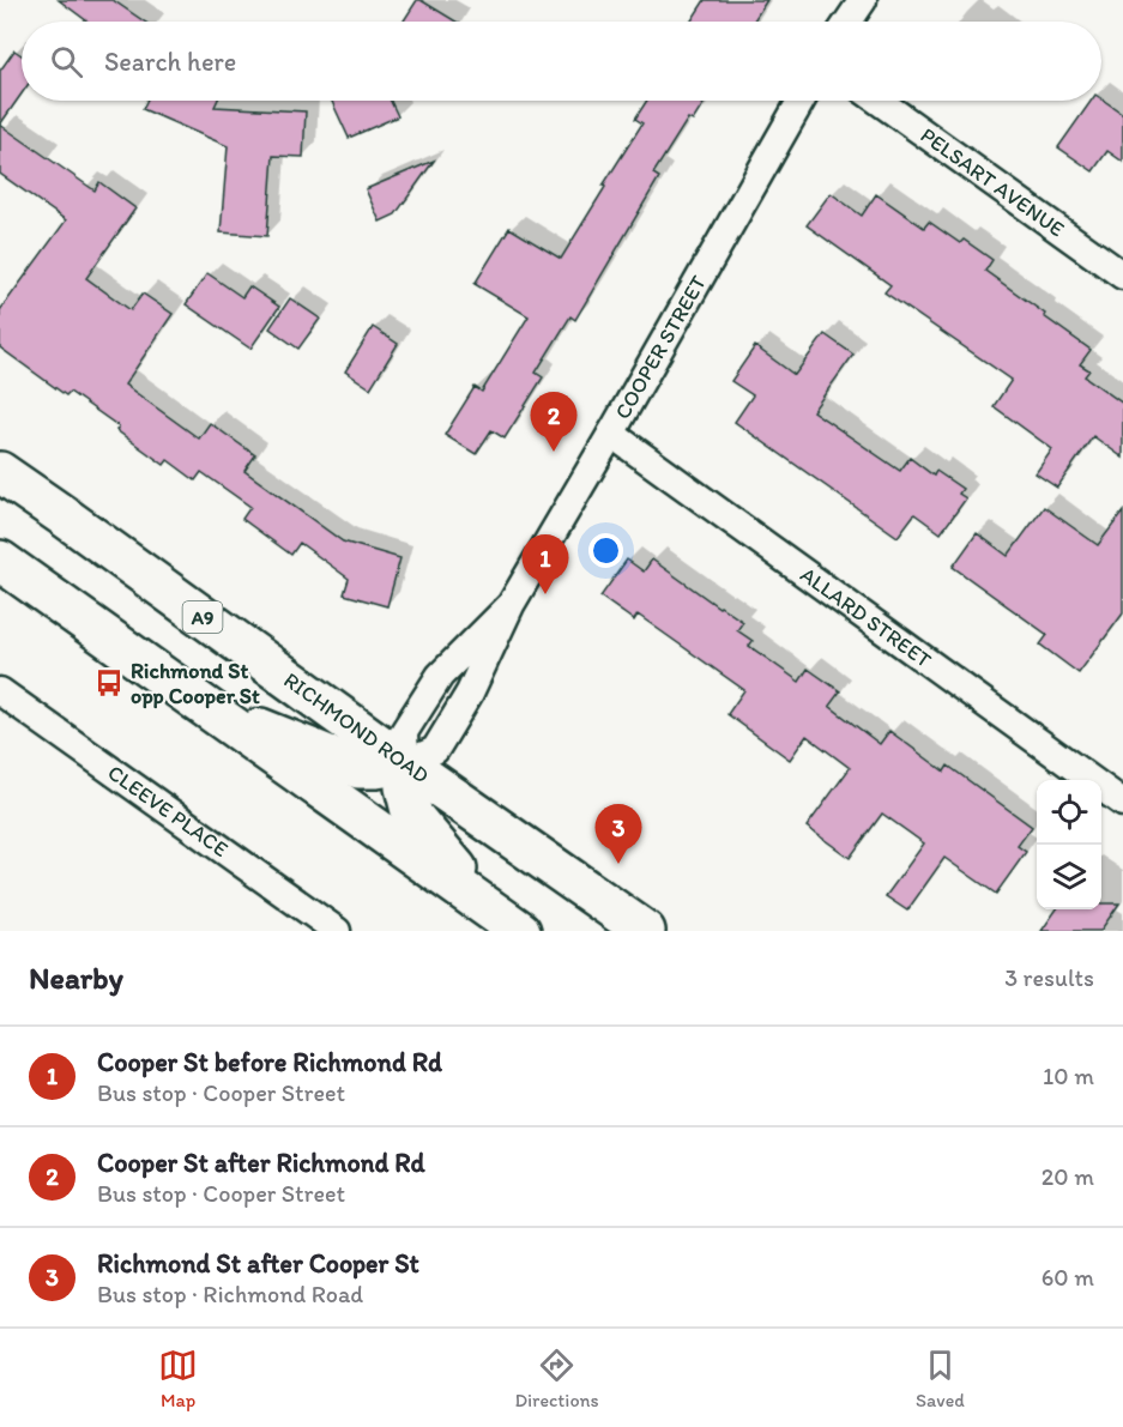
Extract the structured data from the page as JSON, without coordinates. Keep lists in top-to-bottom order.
{
  "streets": {
    "highway": ["A9", "RICHMOND ROAD"],
    "street": [
      "PELSART AVENUE",
      "COOPER STREET",
      "ALLARD STREET",
      "CLEEVE PLACE"
    ]
  },
  "crossings": [
    ["COOPER STREET", "ALLARD STREET"],
    ["COOPER STREET", "RICHMOND ROAD"]
  ],
  "places": {
    "bus stop": ["Richmond St opp Cooper St"]
  },
  "page": {
    "search": "Search here",
    "pins": ["2", "1", "3"],
    "heading": ["Nearby", "3 results"],
    "list": [
      {
        "mark": "1",
        "name": "Cooper St before Richmond Rd",
        "note": "Bus stop · Cooper Street",
        "value": "10 m"
      },
      {
        "mark": "2",
        "name": "Cooper St after Richmond Rd",
        "note": "Bus stop · Cooper Street",
        "value": "20 m"
      },
      {
        "mark": "3",
        "name": "Richmond St after Cooper St",
        "note": "Bus stop · Richmond Road",
        "value": "60 m"
      }
    ],
    "nav": ["Map", "Directions", "Saved"]
  }
}
